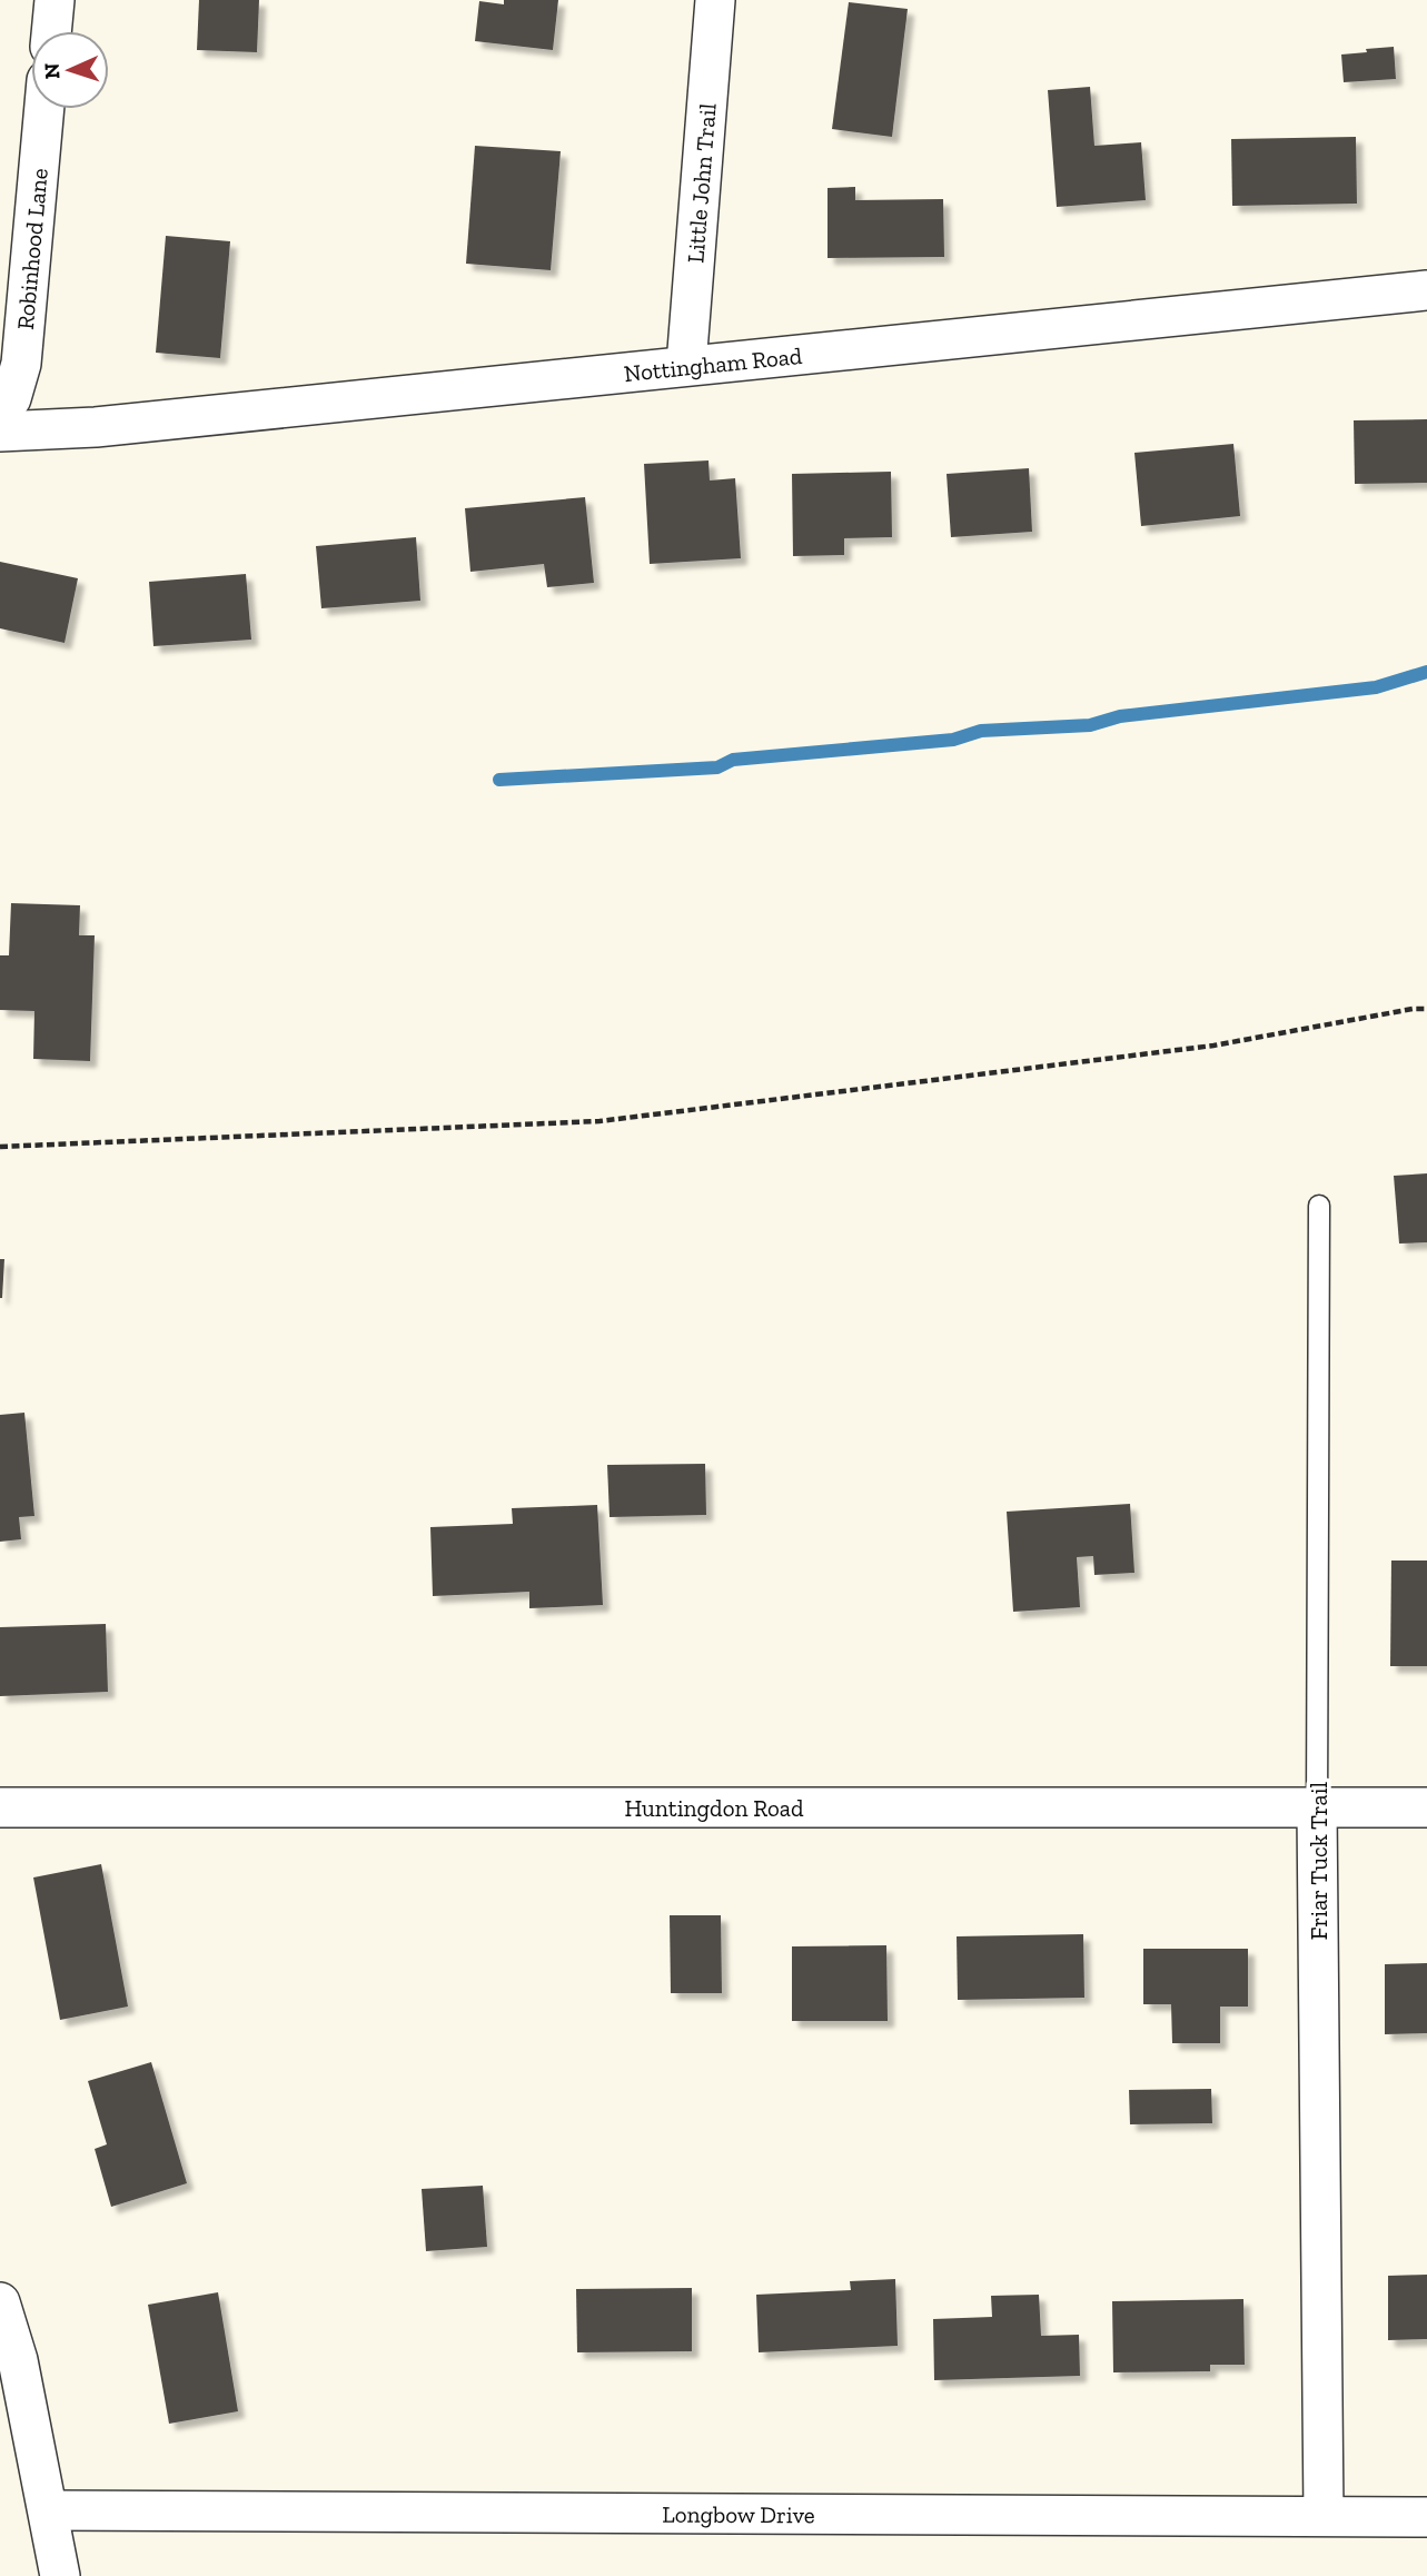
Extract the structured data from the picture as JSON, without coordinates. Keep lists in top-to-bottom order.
{
  "streets": {
    "street": [
      "Little John Trail",
      "Robinhood Lane",
      "Nottingham Road",
      "Huntingdon Road",
      "Friar Tuck Trail",
      "Longbow Drive"
    ]
  },
  "crossings": [
    ["Little John Trail", "Nottingham Road"],
    ["Huntingdon Road", "Friar Tuck Trail"],
    ["Friar Tuck Trail", "Longbow Drive"]
  ],
  "north": "left"
}
